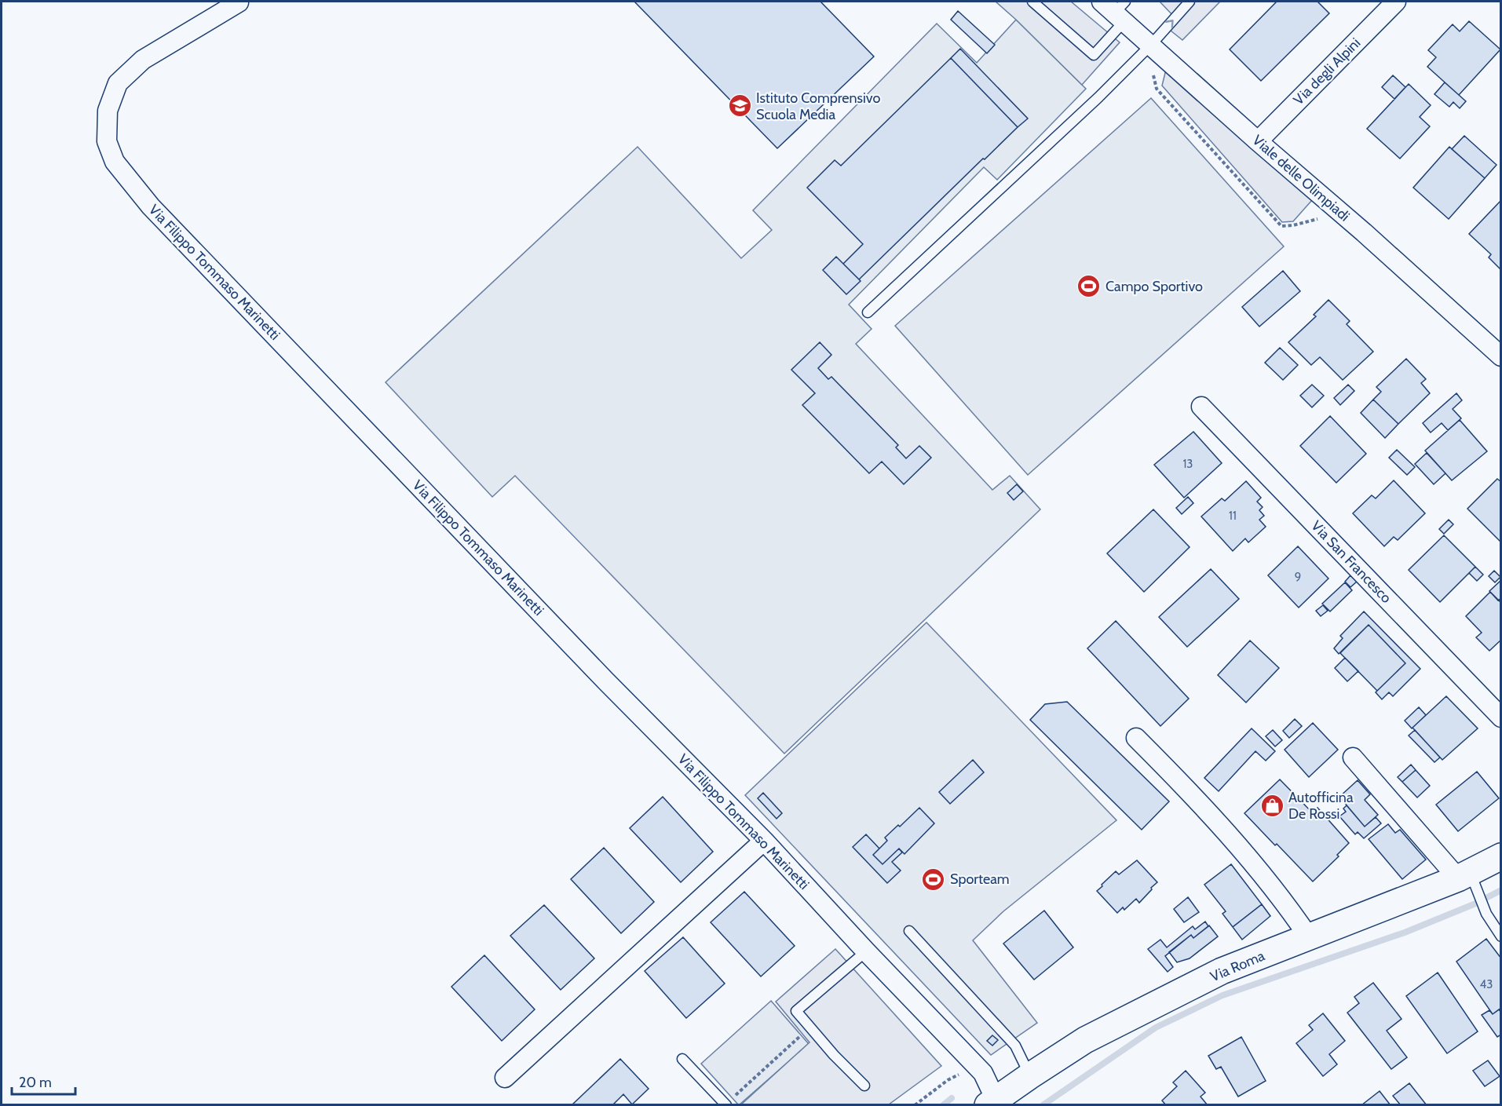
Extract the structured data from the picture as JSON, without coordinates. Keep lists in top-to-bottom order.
{
  "streets": {
    "main road": ["Via Roma"],
    "street": [
      "Via degli Alpini",
      "Viale delle Olimpiadi",
      "Via Filippo Tommaso Marinetti",
      "Via San Francesco"
    ]
  },
  "crossings": [
    ["Via degli Alpini", "Viale delle Olimpiadi"],
    ["Via Filippo Tommaso Marinetti", "Via Roma"]
  ],
  "places": {
    "school or university": ["Istituto Comprensivo Scuola Media"],
    "sports": ["Campo Sportivo", "Sporteam"],
    "shop": ["Autofficina De Rossi"]
  },
  "house_numbers": [
    "13",
    "11",
    "9",
    "43"
  ],
  "scale_bar": "20 m"
}
